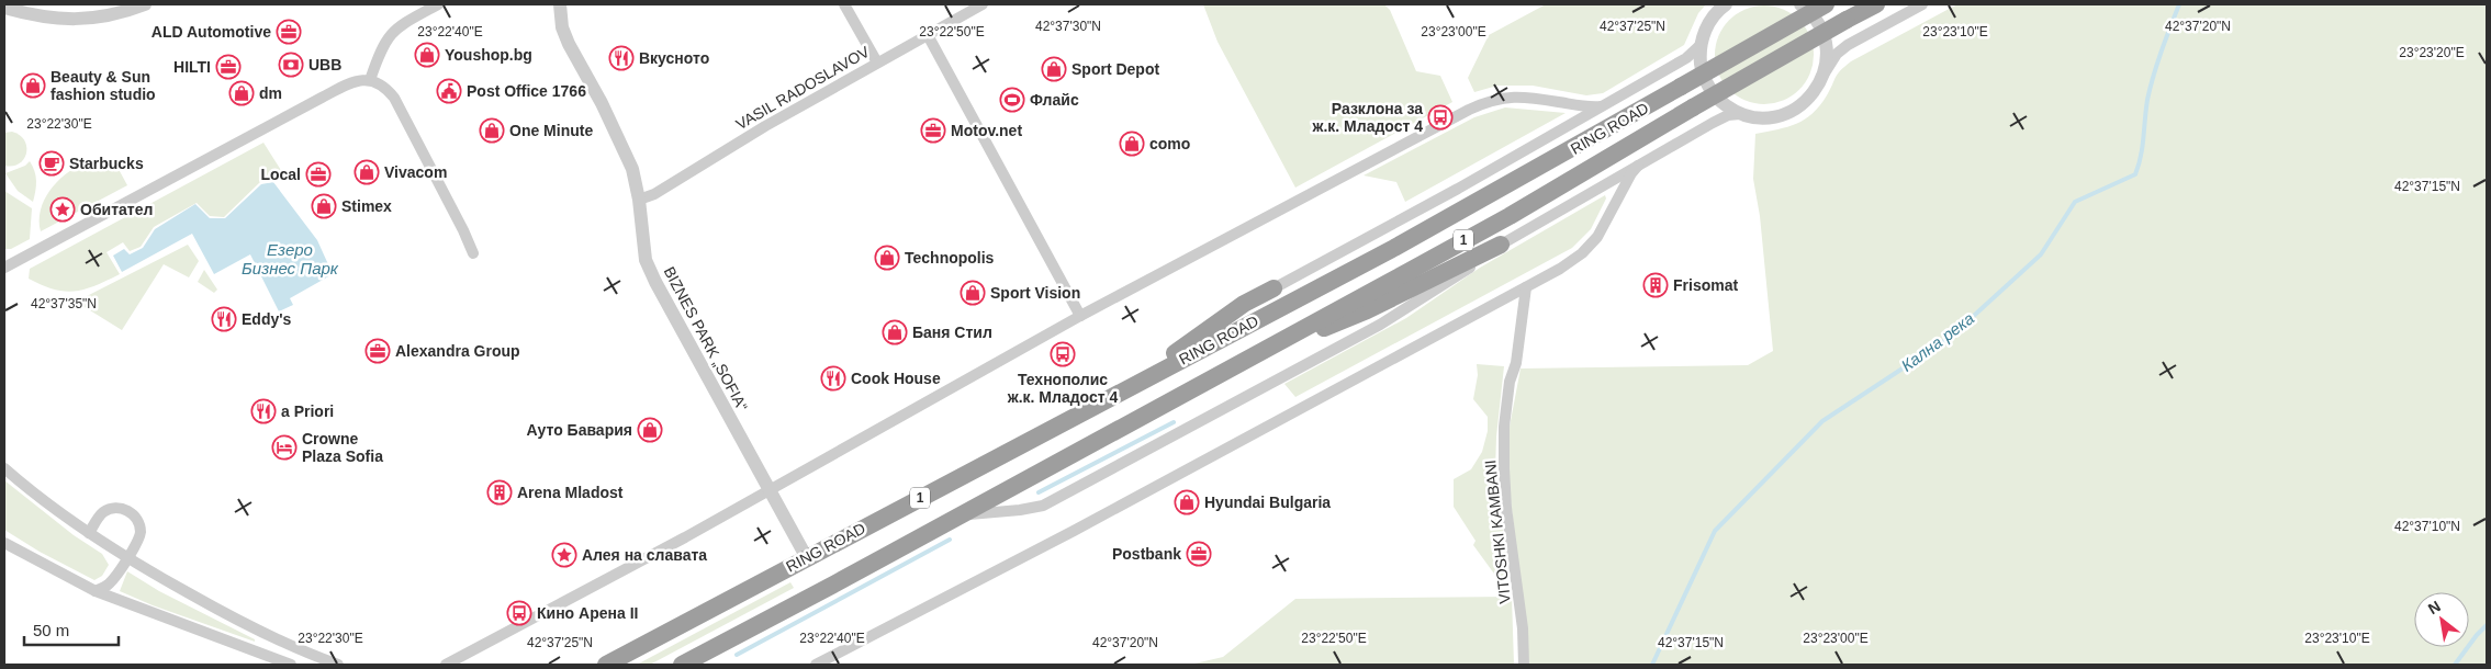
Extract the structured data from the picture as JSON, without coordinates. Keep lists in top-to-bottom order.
{
  "streets": {
    "highway": ["RING ROAD", "1"],
    "street": ["VASIL RADOSLAVOV", "BIZNES PARK „SOFIA“", "VITOSHKI KAMBANI"]
  },
  "crossings": [
    ["VASIL RADOSLAVOV", "BIZNES PARK „SOFIA“"],
    ["RING ROAD", "BIZNES PARK „SOFIA“"]
  ],
  "water": ["Езеро Бизнес Парк", "Кална река"],
  "places": {
    "office": [
      "ALD Automotive",
      "HILTI",
      "Motov.net",
      "Local",
      "Alexandra Group",
      "Postbank"
    ],
    "shop": [
      "Youshop.bg",
      "Sport Depot",
      "Beauty & Sun fashion studio",
      "dm",
      "One Minute",
      "como",
      "Vivacom",
      "Stimex",
      "Technopolis",
      "Sport Vision",
      "Баня Стил",
      "Ауто Бавария",
      "Hyundai Bulgaria"
    ],
    "restaurant": [
      "Вкусното",
      "Eddy's",
      "Cook House",
      "a Priori"
    ],
    "bank": ["UBB"],
    "public building": ["Post Office 1766"],
    "sports": ["Флайс"],
    "bus stop": ["Разклона за ж.к. Младост 4", "Технополис ж.к. Младост 4", "Кино Арена II"],
    "cafe": ["Starbucks"],
    "place": ["Обитател", "Алея на славата"],
    "building": ["Frisomat", "Arena Mladost"],
    "hotel": ["Crowne Plaza Sofia"]
  },
  "scale_bar": "50 m",
  "north": "top left",
  "coordinates": [
    "42°37'25\"N",
    "42°37'30\"N",
    "42°37'20\"N",
    "23°22'40\"E",
    "23°22'50\"E",
    "23°23'00\"E",
    "23°23'10\"E",
    "23°23'20\"E",
    "23°22'30\"E",
    "42°37'15\"N",
    "42°37'35\"N",
    "42°37'10\"N"
  ]
}
